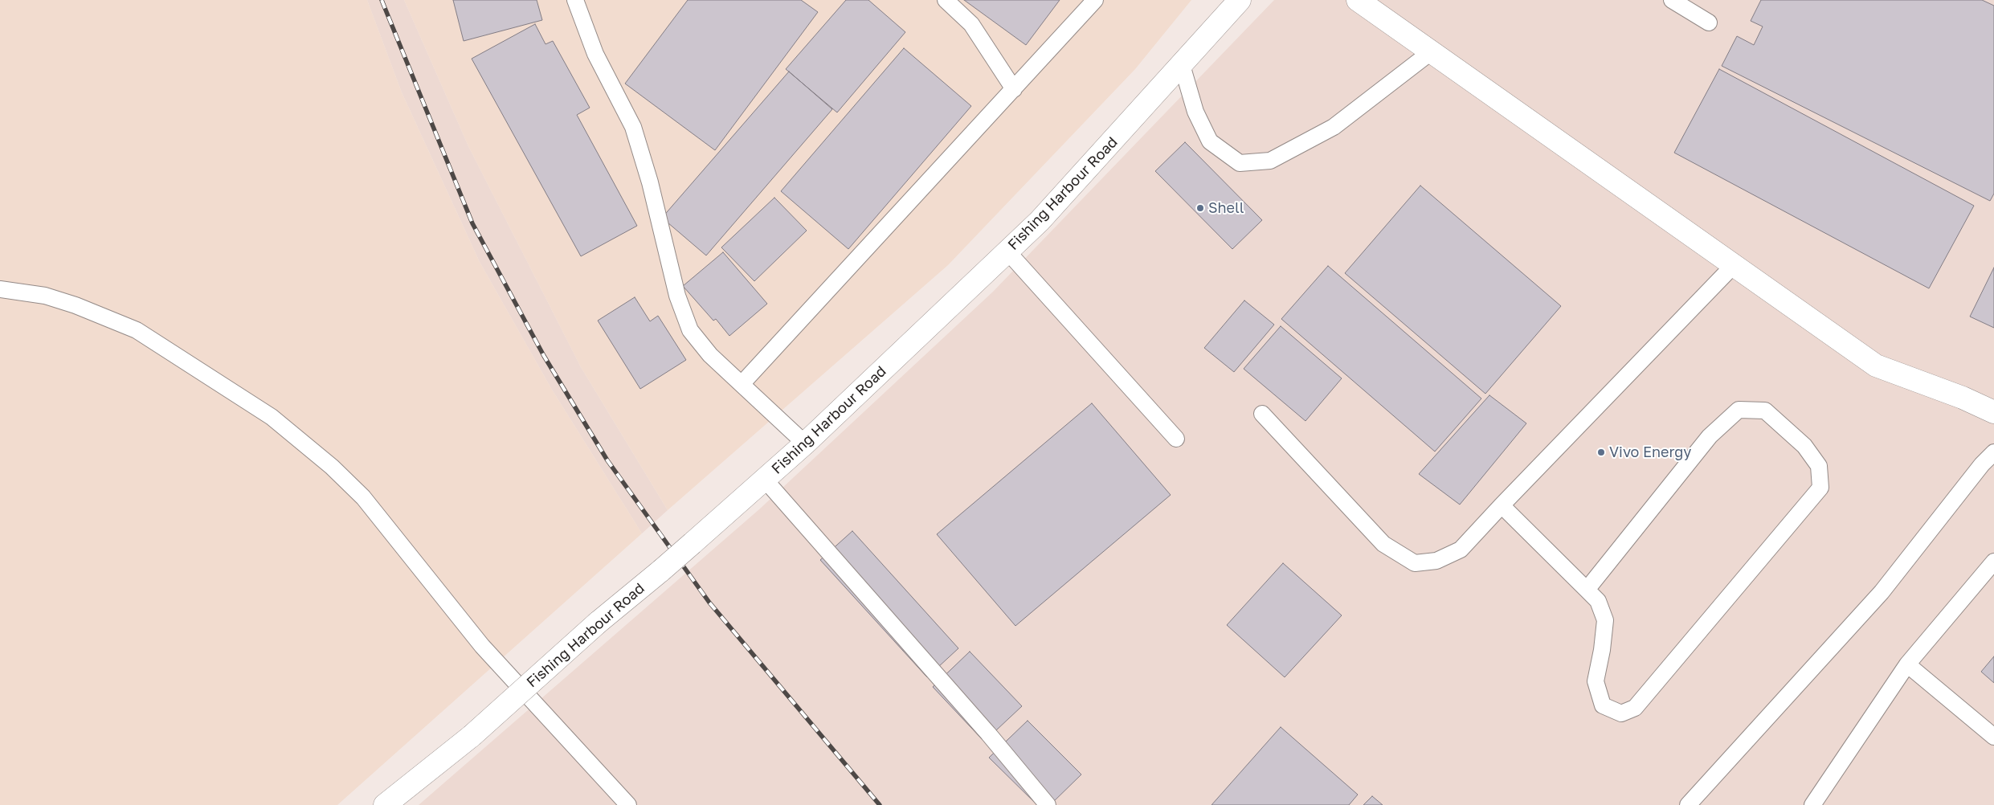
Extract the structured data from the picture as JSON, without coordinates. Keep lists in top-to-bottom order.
{
  "streets": {
    "street": ["Fishing Harbour Road"]
  },
  "places": ["Shell", "Vivo Energy"]
}
